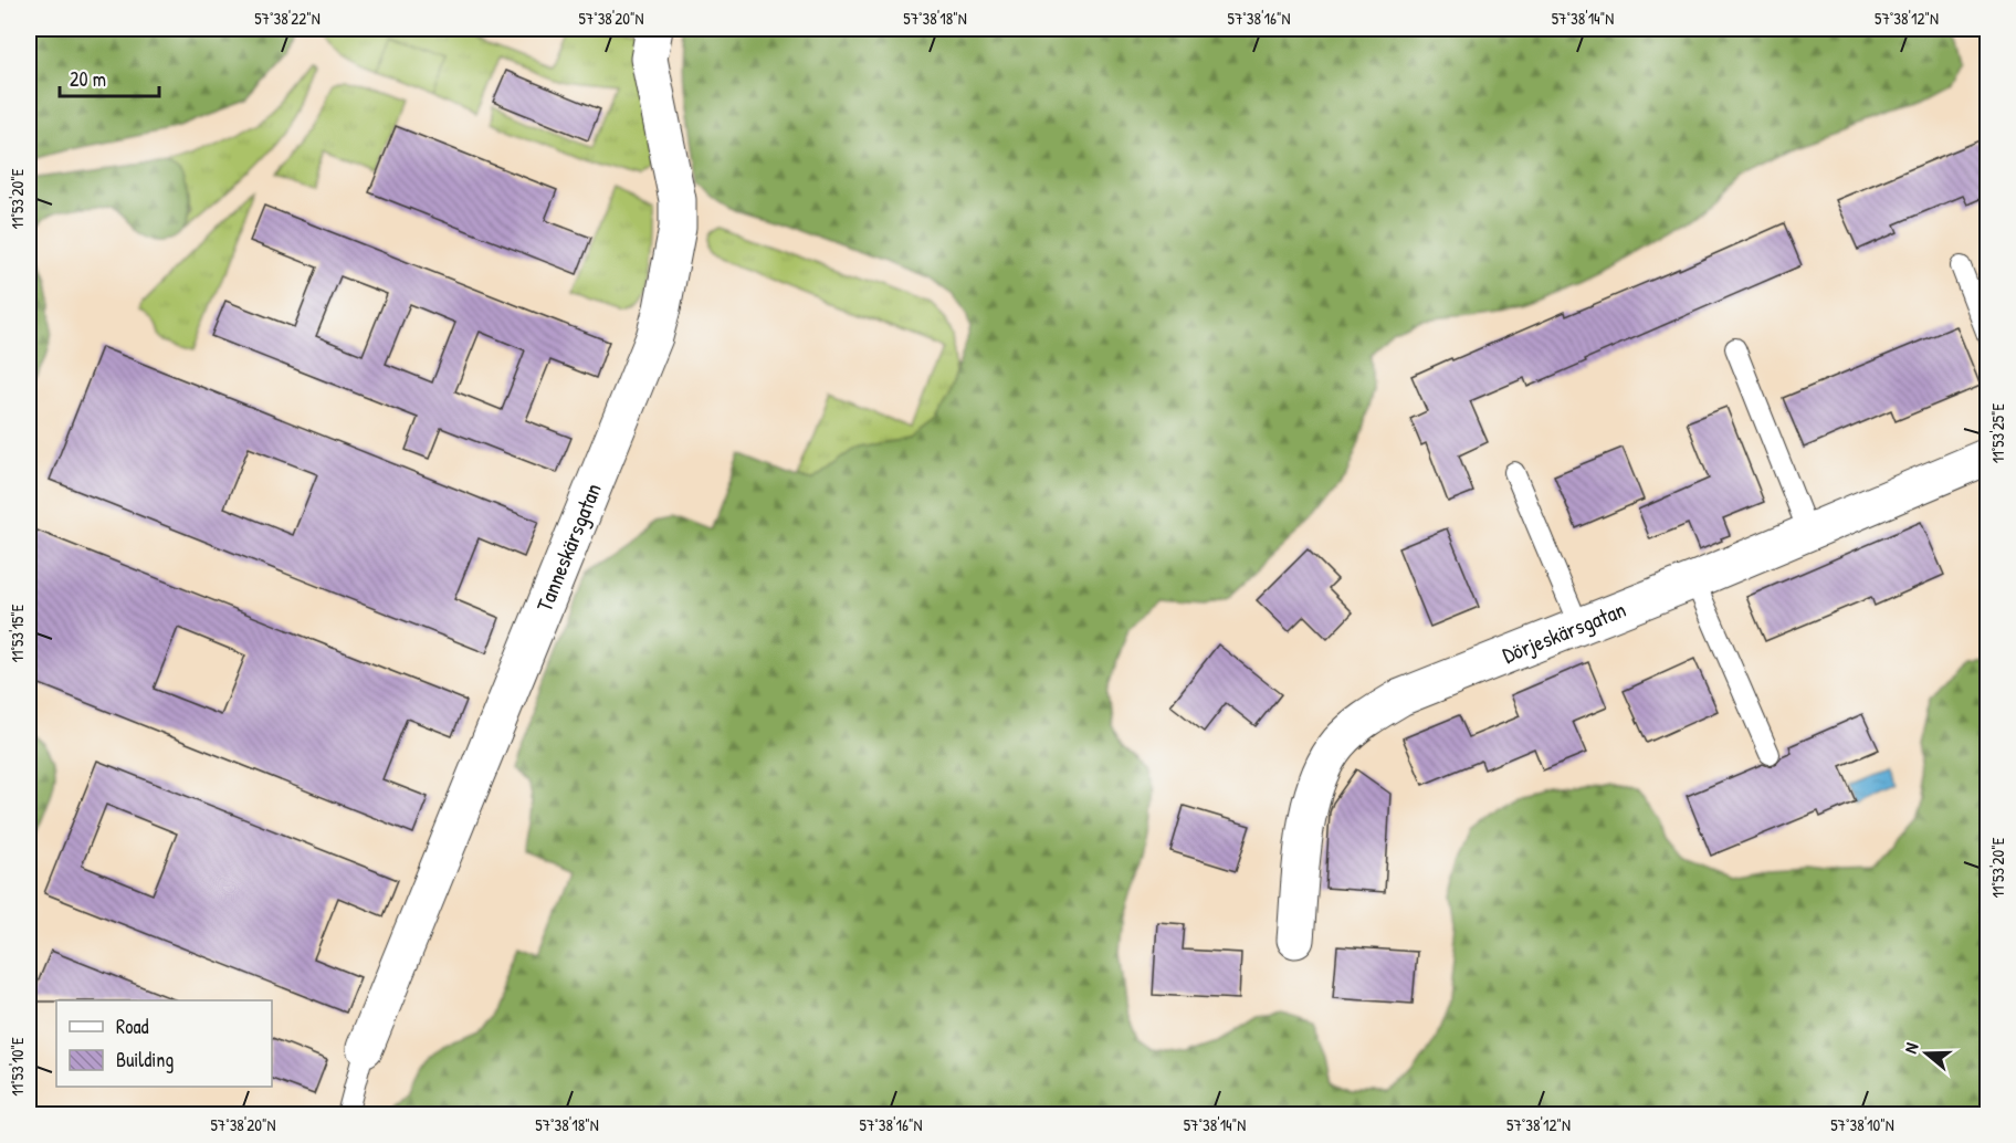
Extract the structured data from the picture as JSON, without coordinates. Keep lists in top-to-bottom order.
{
  "streets": {
    "street": ["Tanneskärsgatan", "Dörjeskärsgatan"]
  },
  "legend": ["Road", "Building"],
  "scale_bar": "20 m",
  "north": "left",
  "coordinates": [
    "57°38'22\"N",
    "57°38'20\"N",
    "57°38'18\"N",
    "57°38'16\"N",
    "57°38'14\"N",
    "57°38'12\"N",
    "11°53'20\"E",
    "11°53'25\"E",
    "11°53'15\"E",
    "11°53'10\"E",
    "57°38'10\"N"
  ]
}
